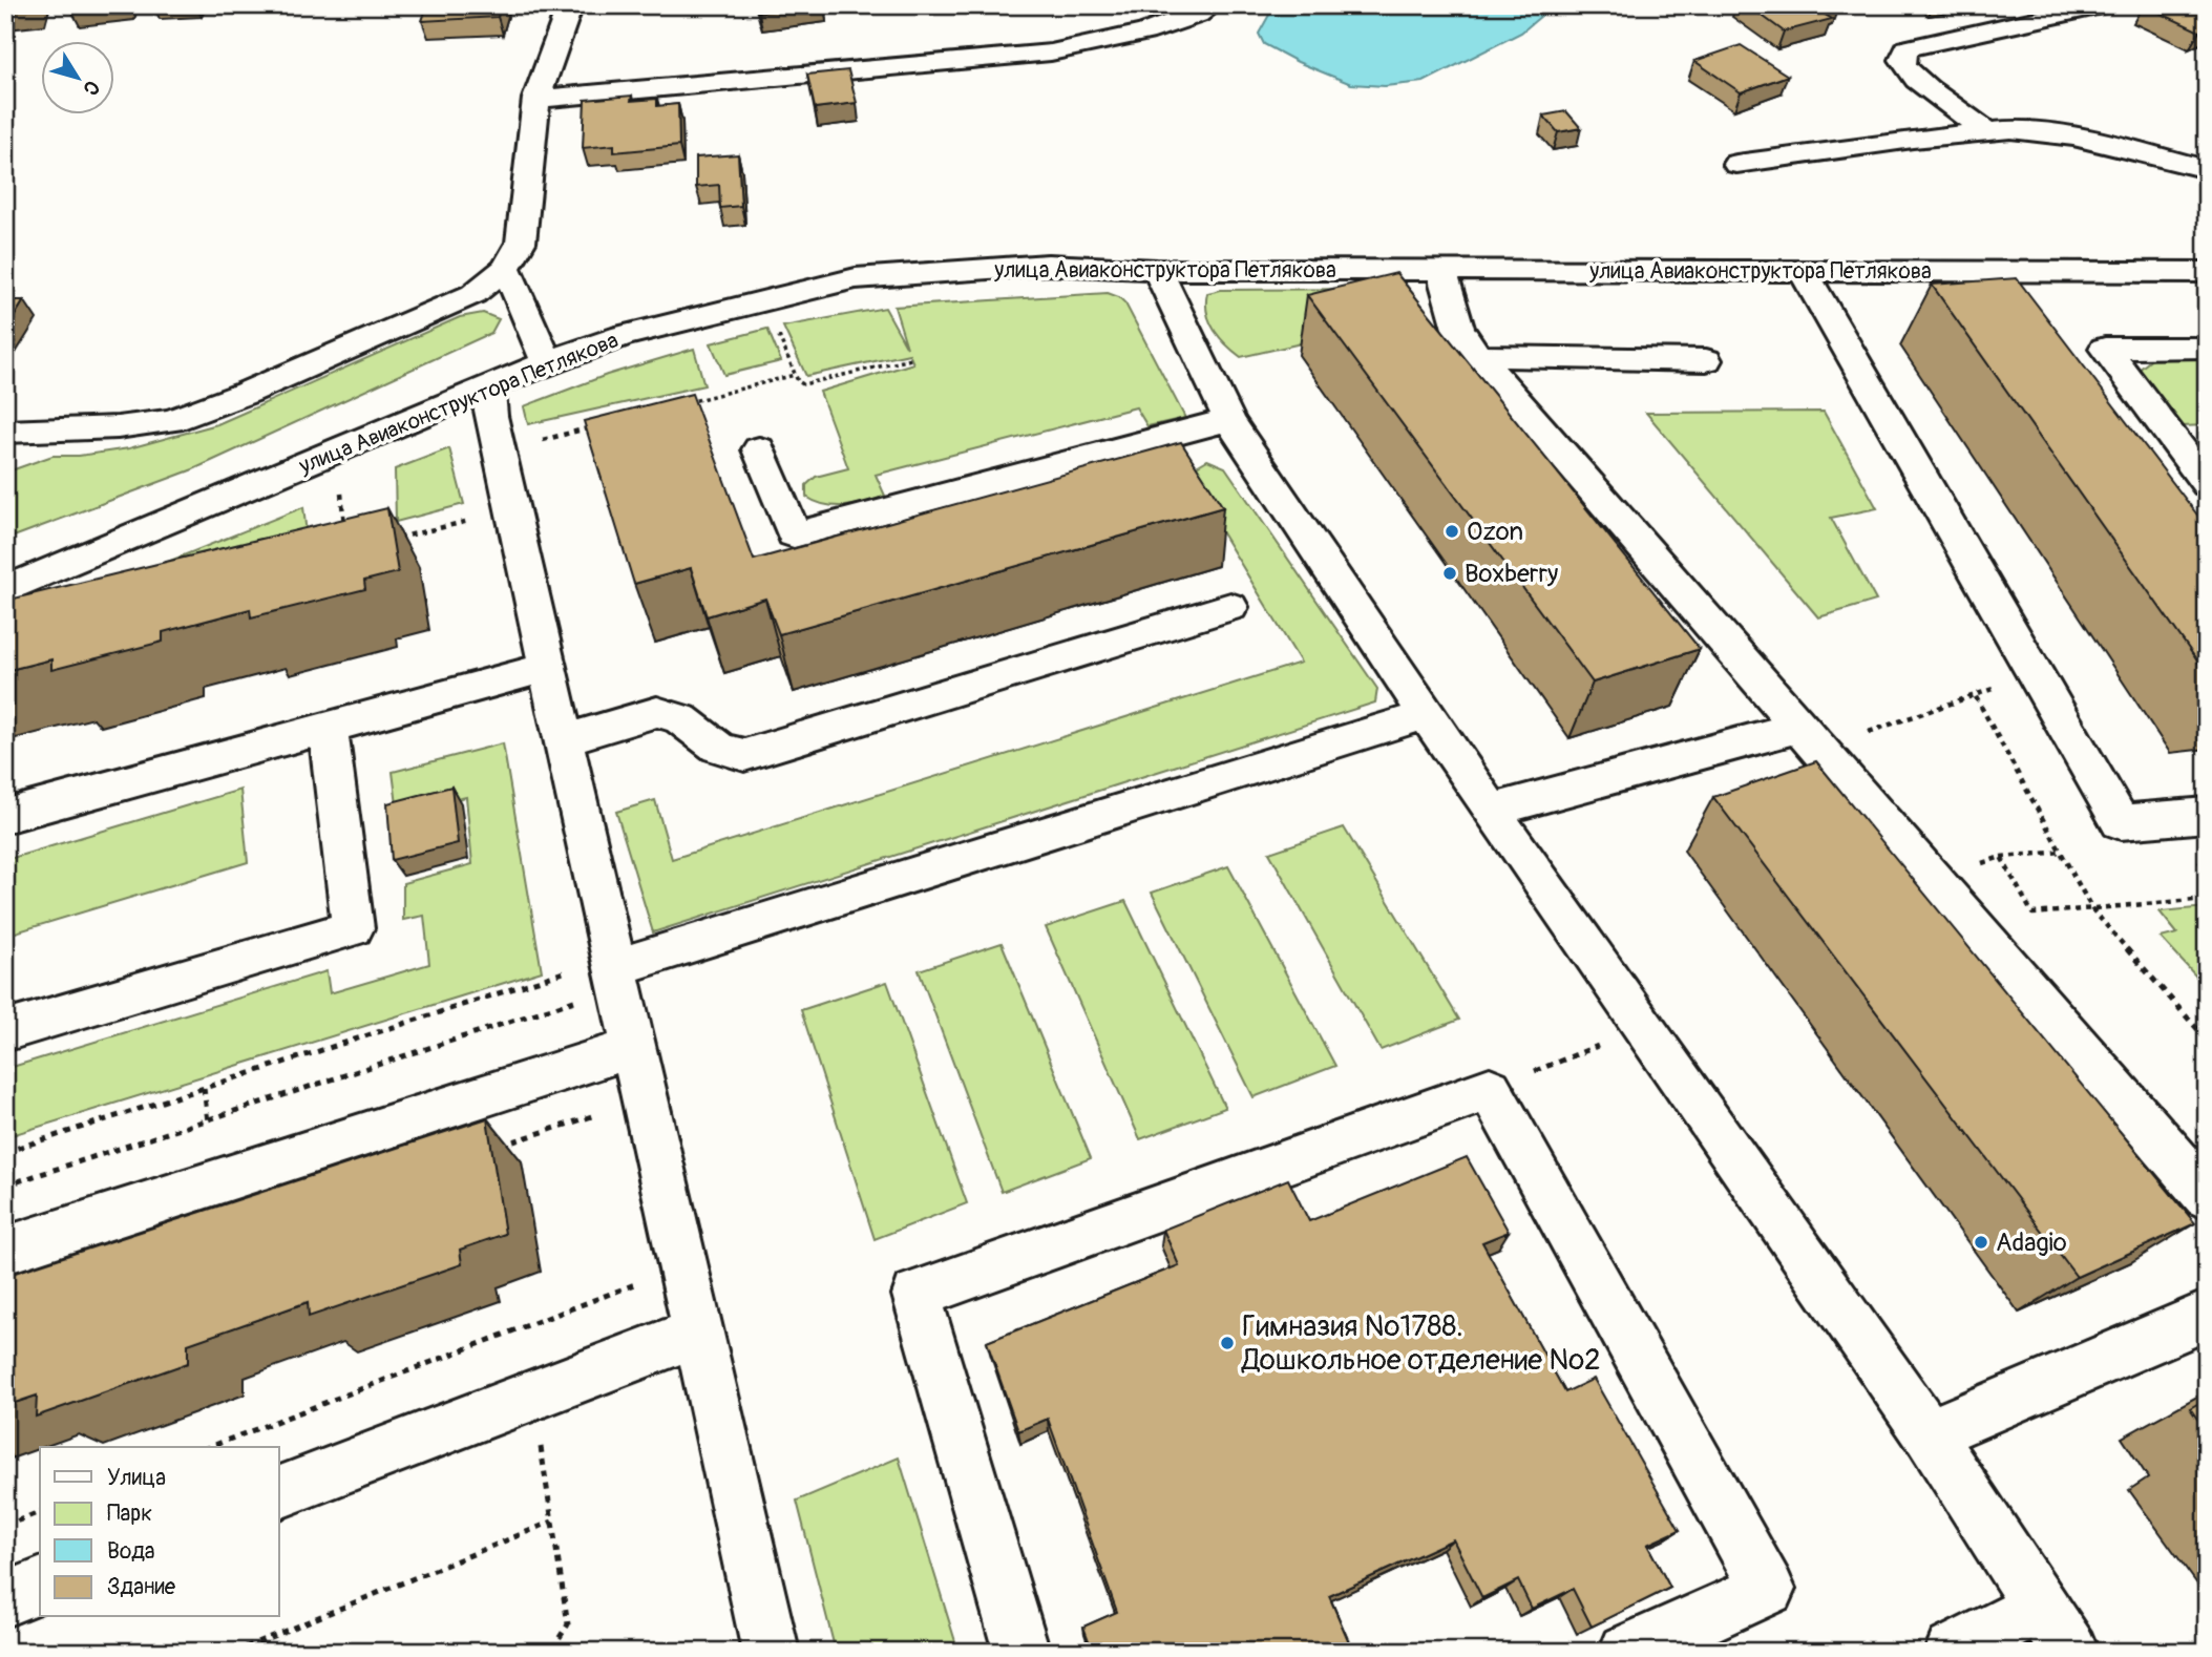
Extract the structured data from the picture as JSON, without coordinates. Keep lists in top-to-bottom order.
{
  "streets": {
    "street": ["улица Авиаконструктора Петлякова"]
  },
  "places": [
    "Ozon",
    "Boxberry",
    "Adagio",
    "Гимназия №1788. Дошкольное отделение №2"
  ],
  "legend": [
    "Улица",
    "Парк",
    "Вода",
    "Здание"
  ],
  "north": "bottom right"
}
